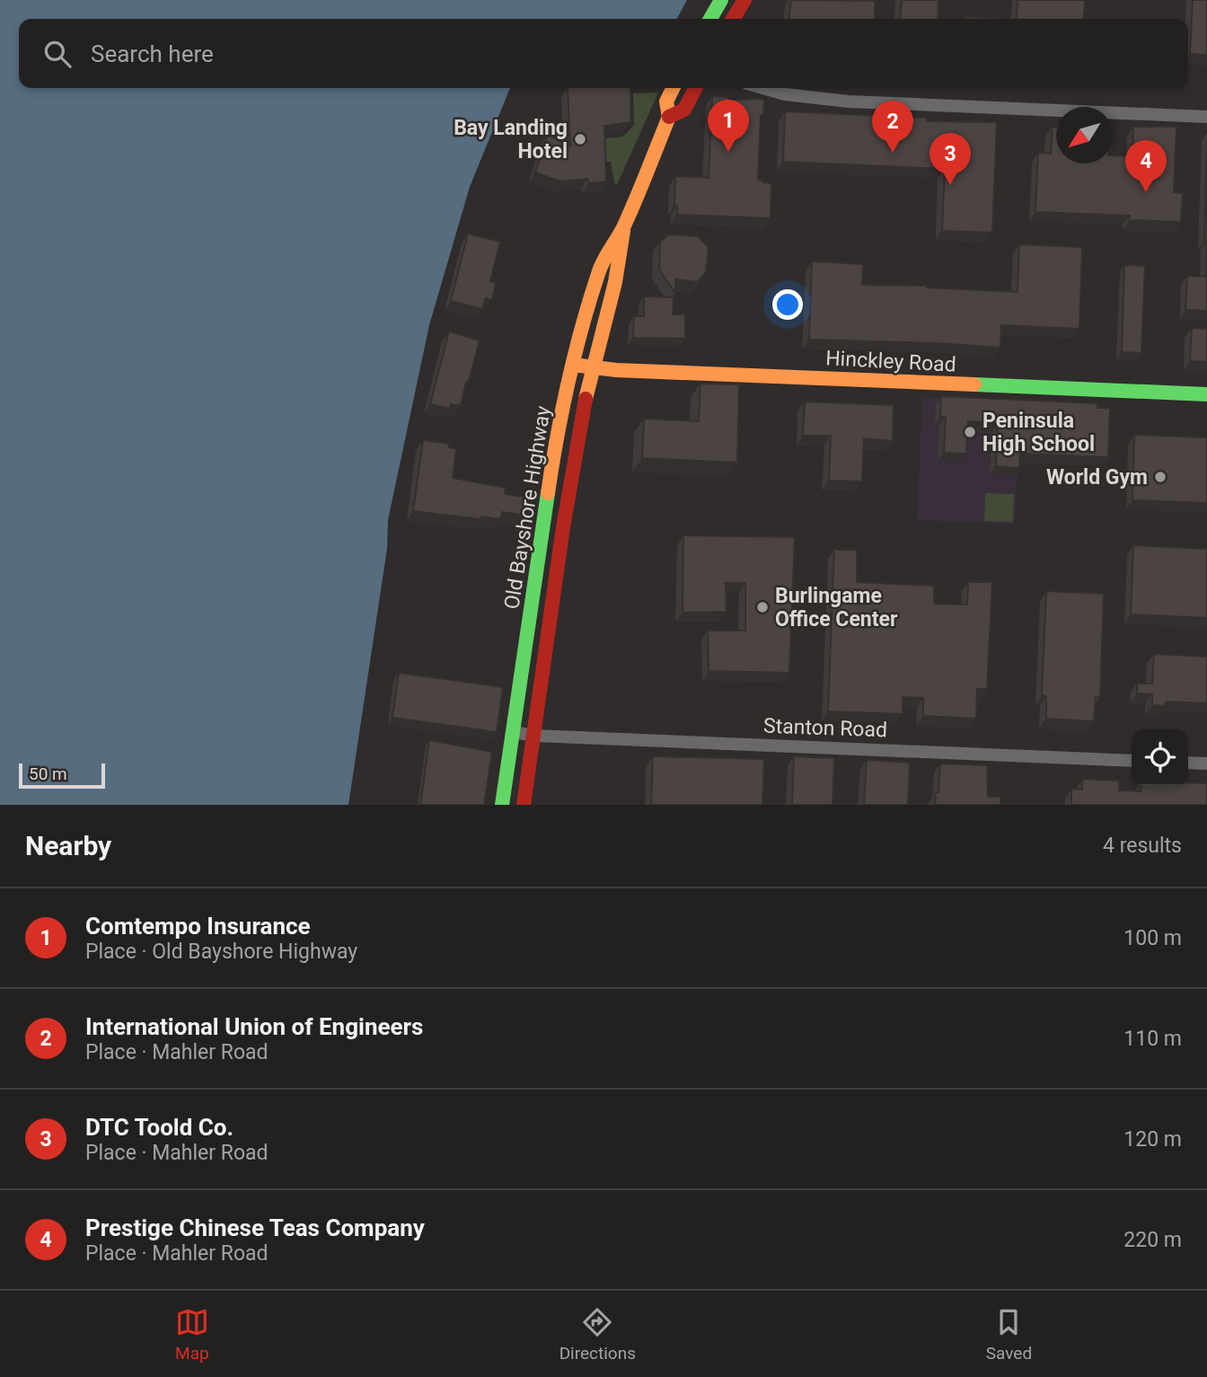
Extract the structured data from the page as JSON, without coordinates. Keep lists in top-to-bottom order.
{
  "streets": {
    "main road": ["Hinckley Road", "Old Bayshore Highway"],
    "street": ["Stanton Road"]
  },
  "crossings": [
    ["Hinckley Road", "Old Bayshore Highway"],
    ["Old Bayshore Highway", "Stanton Road"]
  ],
  "places": [
    "Bay Landing Hotel",
    "Peninsula High School",
    "World Gym",
    "Burlingame Office Center"
  ],
  "scale_bar": "50 m",
  "north": "bottom left",
  "page": {
    "search": "Search here",
    "pins": [
      "1",
      "2",
      "3",
      "4"
    ],
    "scale": "50 m",
    "heading": ["Nearby", "4 results"],
    "list": [
      {
        "mark": "1",
        "name": "Comtempo Insurance",
        "note": "Place · Old Bayshore Highway",
        "value": "100 m"
      },
      {
        "mark": "2",
        "name": "International Union of Engineers",
        "note": "Place · Mahler Road",
        "value": "110 m"
      },
      {
        "mark": "3",
        "name": "DTC Toold Co.",
        "note": "Place · Mahler Road",
        "value": "120 m"
      },
      {
        "mark": "4",
        "name": "Prestige Chinese Teas Company",
        "note": "Place · Mahler Road",
        "value": "220 m"
      }
    ],
    "nav": ["Map", "Directions", "Saved"]
  }
}
